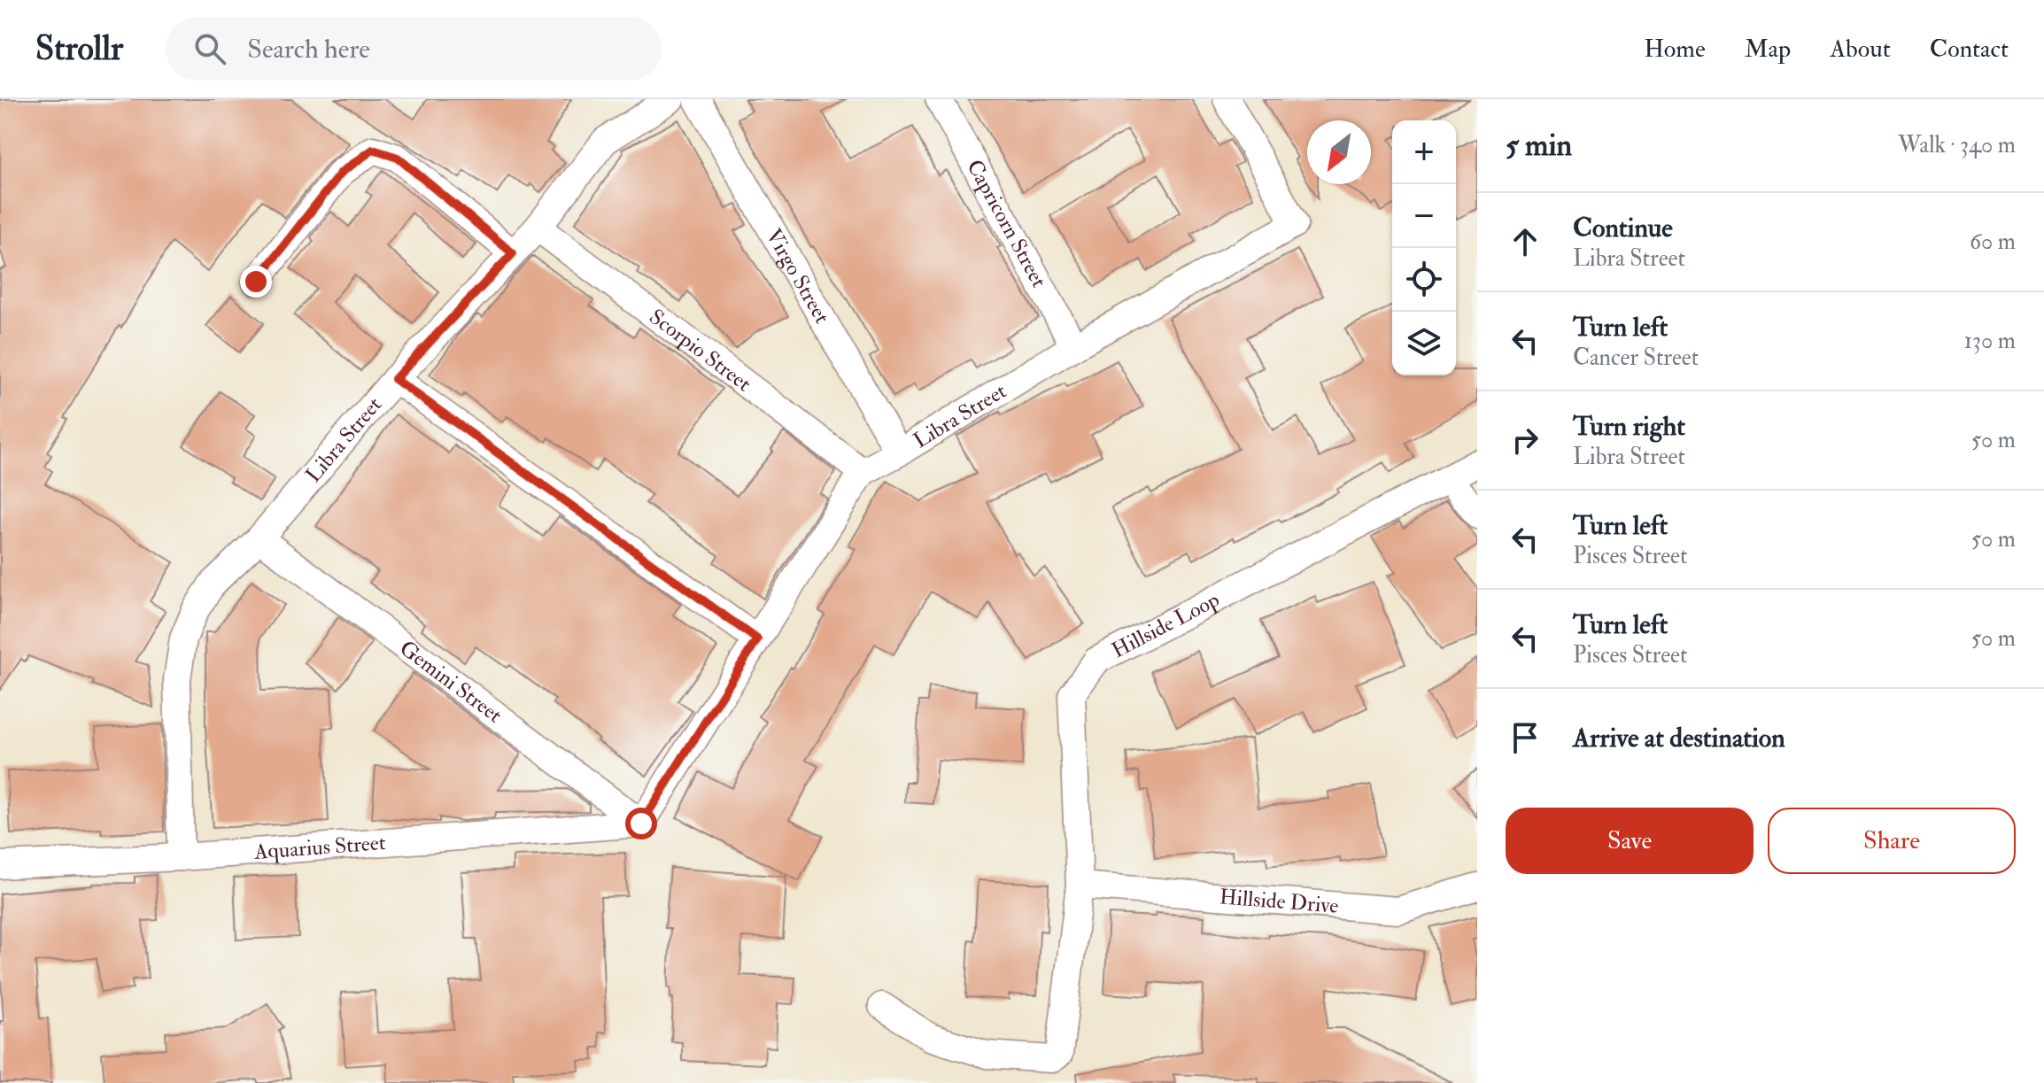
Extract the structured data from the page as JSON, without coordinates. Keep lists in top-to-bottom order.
{
  "streets": {
    "street": [
      "Capricorn Street",
      "Virgo Street",
      "Scorpio Street",
      "Libra Street",
      "Hillside Loop",
      "Gemini Street",
      "Aquarius Street",
      "Hillside Drive"
    ]
  },
  "crossings": [
    ["Capricorn Street", "Libra Street"],
    ["Virgo Street", "Libra Street"],
    ["Scorpio Street", "Libra Street"],
    ["Libra Street", "Gemini Street"],
    ["Libra Street", "Aquarius Street"],
    ["Hillside Loop", "Hillside Drive"],
    ["Gemini Street", "Aquarius Street"]
  ],
  "north": "bottom left",
  "page": {
    "header": "Strollr",
    "search": "Search here",
    "nav": [
      "Home",
      "Map",
      "About",
      "Contact"
    ],
    "heading": ["5 min", "Walk · 340 m"],
    "map_buttons": ["+", "−"],
    "list": [
      ["Continue", "Libra Street", "60 m"],
      ["Turn left", "Cancer Street", "130 m"],
      ["Turn right", "Libra Street", "50 m"],
      ["Turn left", "Pisces Street", "50 m"],
      ["Turn left", "Pisces Street", "50 m"],
      "Arrive at destination"
    ],
    "buttons": ["Save", "Share"]
  }
}
